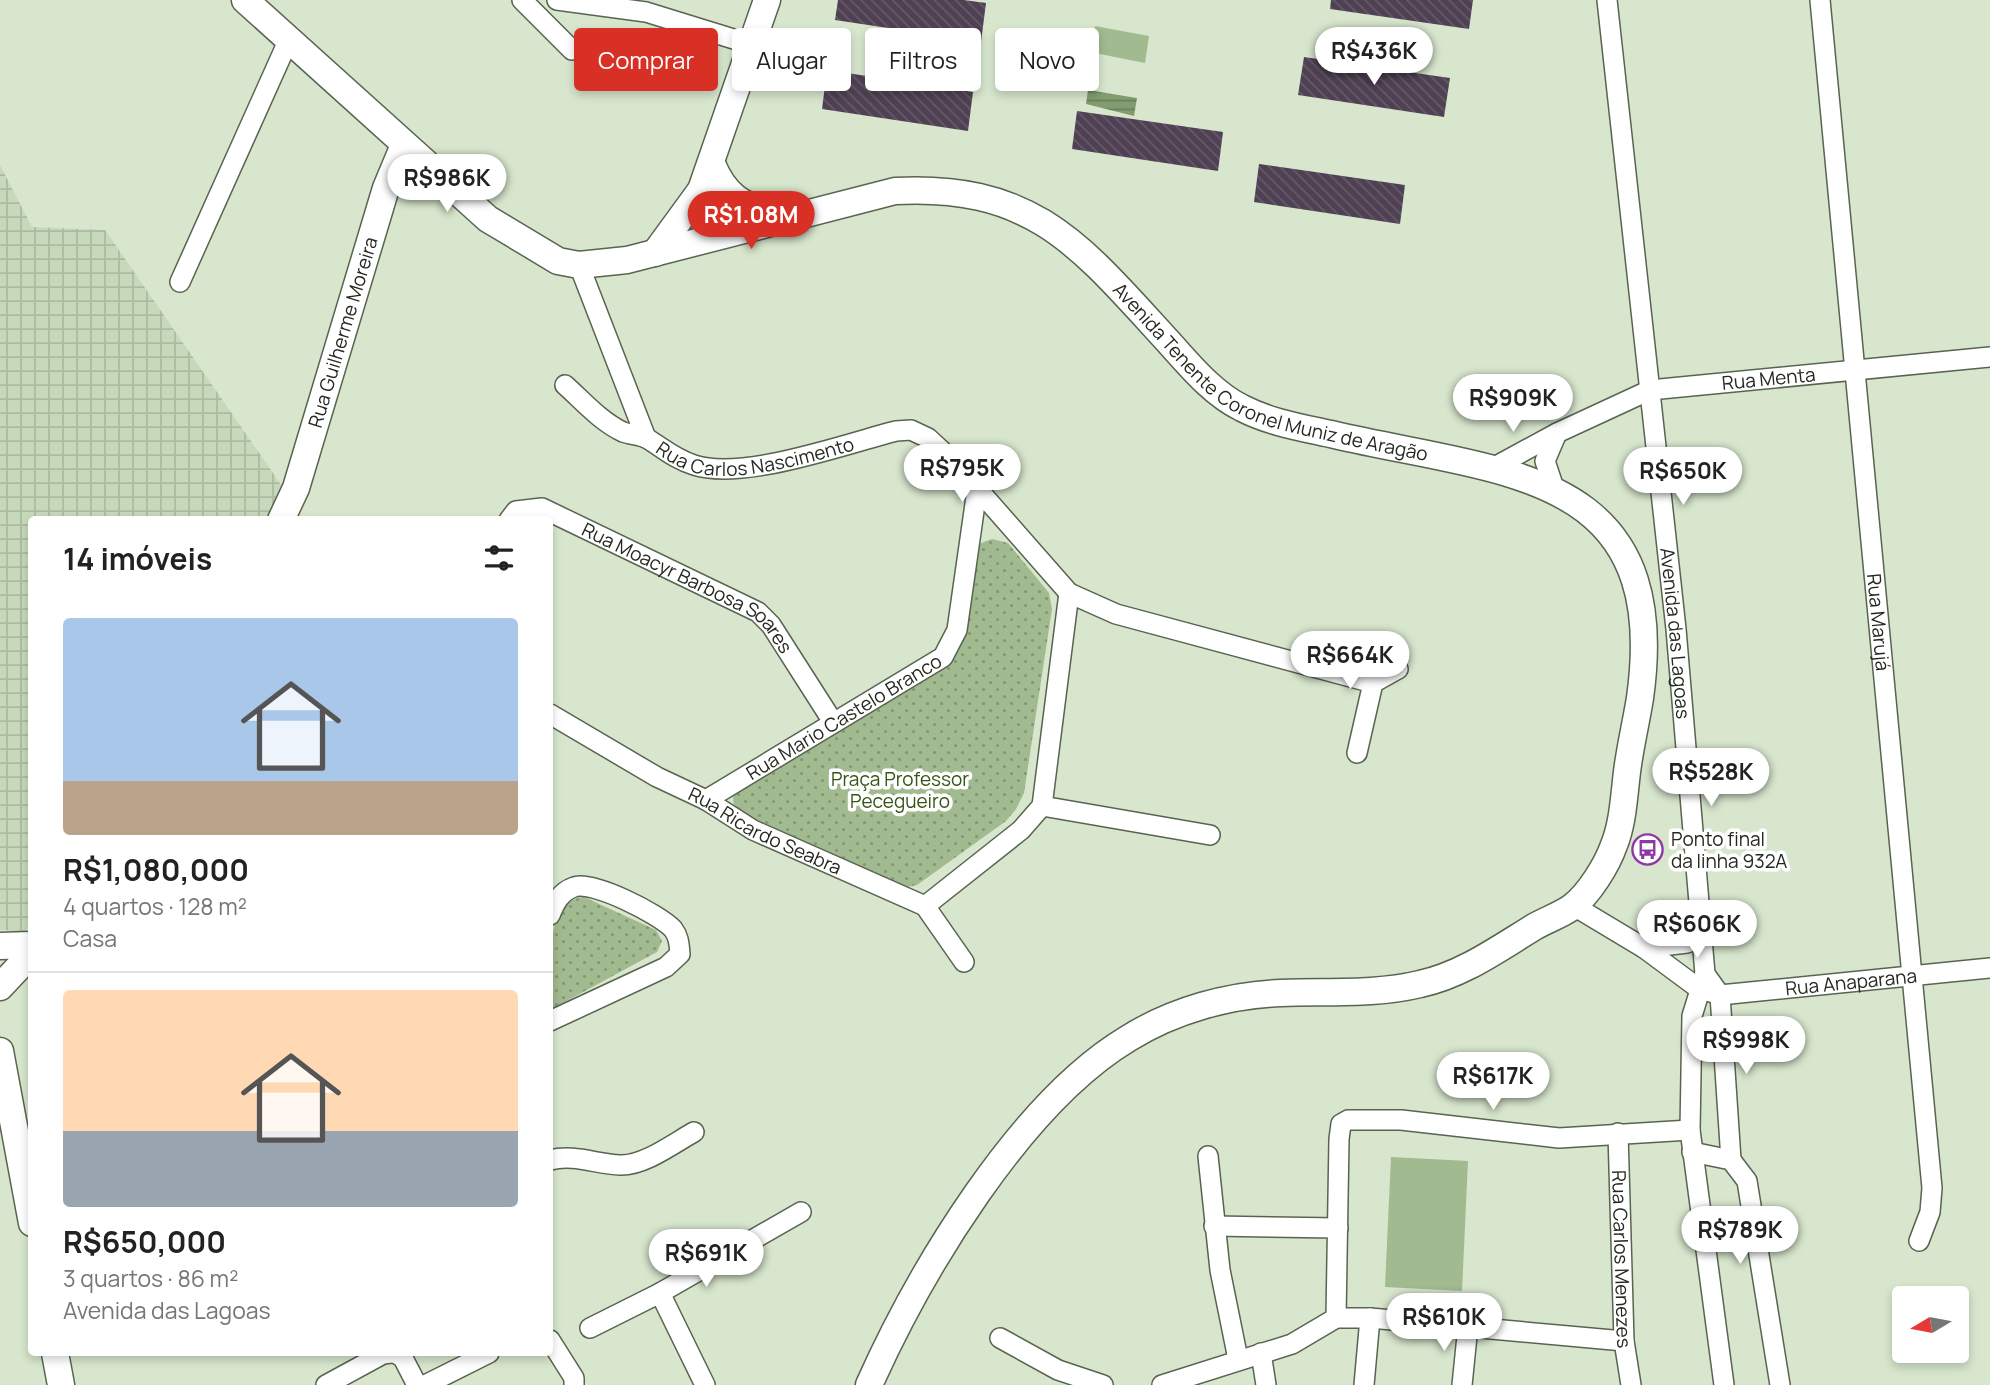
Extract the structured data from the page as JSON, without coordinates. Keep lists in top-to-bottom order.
{
  "streets": {
    "main road": ["Rua Guilherme Moreira", "Avenida Tenente Coronel Muniz de Aragão"],
    "street": [
      "Rua Menta",
      "Rua Carlos Nascimento",
      "Rua Moacyr Barbosa Soares",
      "Rua Marujá",
      "Avenida das Lagoas",
      "Rua Mario Castelo Branco",
      "Rua Ricardo Seabra",
      "Rua Anaparana",
      "Rua Carlos Menezes"
    ]
  },
  "crossings": [
    ["Rua Guilherme Moreira", "Avenida Tenente Coronel Muniz de Aragão"],
    ["Avenida Tenente Coronel Muniz de Aragão", "Rua Menta"],
    ["Avenida Tenente Coronel Muniz de Aragão", "Rua Carlos Nascimento"],
    ["Rua Menta", "Rua Marujá"],
    ["Rua Menta", "Avenida das Lagoas"],
    ["Rua Carlos Nascimento", "Rua Mario Castelo Branco"],
    ["Rua Moacyr Barbosa Soares", "Rua Mario Castelo Branco"],
    ["Rua Marujá", "Rua Anaparana"],
    ["Rua Mario Castelo Branco", "Rua Ricardo Seabra"]
  ],
  "parks": ["Praça Professor Pecegueiro"],
  "places": {
    "bus stop": ["Ponto final da linha 932A"]
  },
  "north": "left",
  "page": {
    "price": [
      "R$436K",
      "R$986K",
      "R$1.08M",
      "R$909K",
      "R$795K",
      "R$650K",
      "R$664K",
      "R$528K",
      "R$606K",
      "R$998K",
      "R$617K",
      "R$789K",
      "R$691K",
      "R$610K"
    ],
    "chip": [
      "Comprar",
      "Alugar",
      "Filtros",
      "Novo"
    ],
    "heading": "14 imóveis",
    "list": [
      {
        "name": "R$1,080,000",
        "note": "4 quartos · 128 m² · Casa"
      },
      {
        "name": "R$650,000",
        "note": "3 quartos · 86 m² · Avenida das Lagoas"
      }
    ]
  }
}
